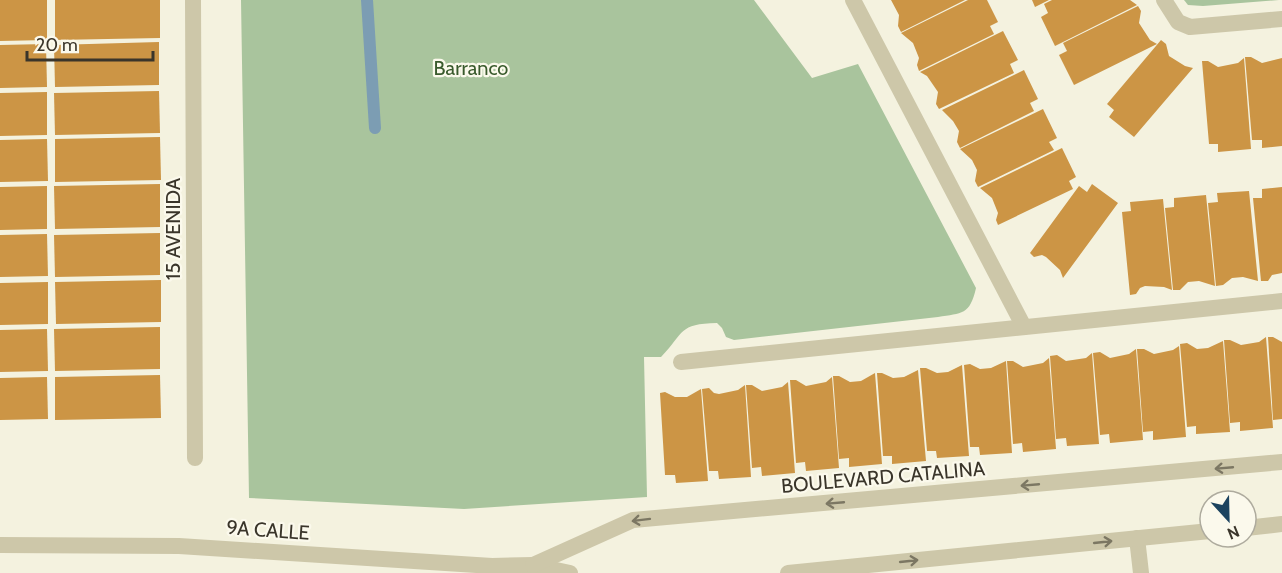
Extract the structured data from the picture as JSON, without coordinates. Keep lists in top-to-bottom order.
{
  "streets": {
    "street": ["15 AVENIDA", "BOULEVARD CATALINA", "9A CALLE"]
  },
  "crossings": [
    ["BOULEVARD CATALINA", "9A CALLE"]
  ],
  "parks": ["Barranco"],
  "scale_bar": "20 m",
  "north": "bottom"
}
